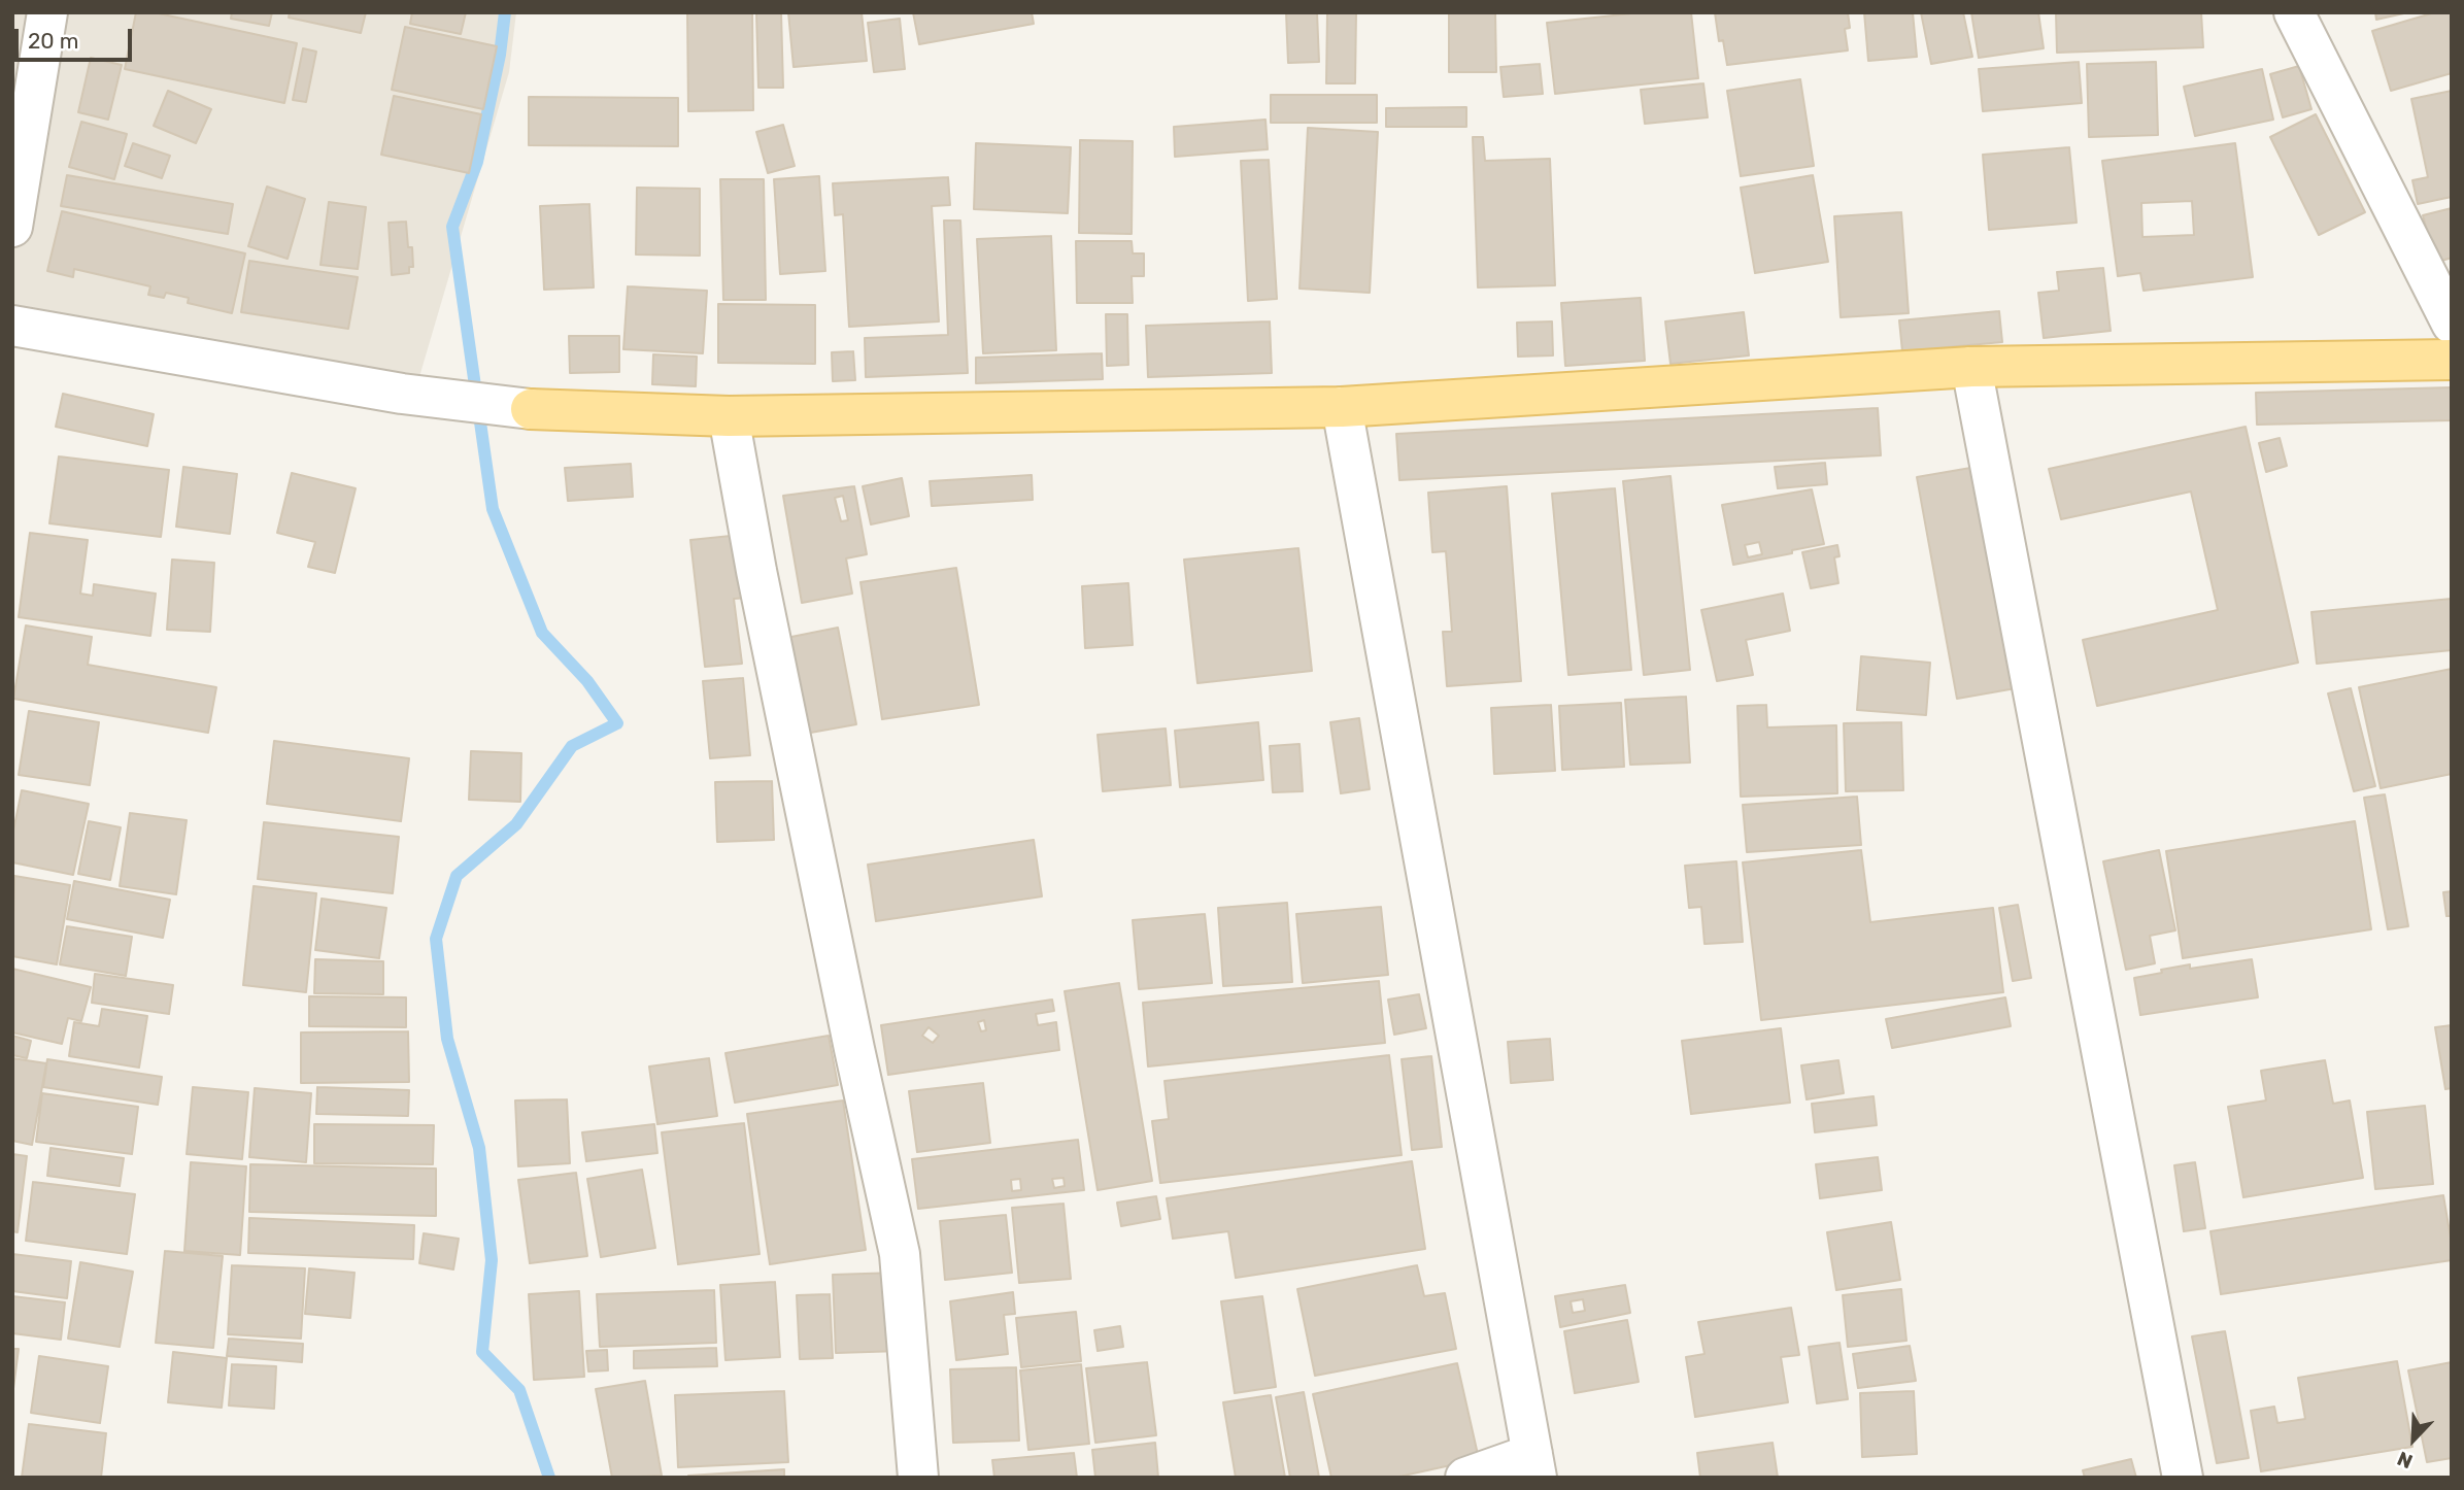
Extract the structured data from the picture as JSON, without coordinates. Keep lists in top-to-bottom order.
{
  "scale_bar": "20 m",
  "north": "bottom left"
}
